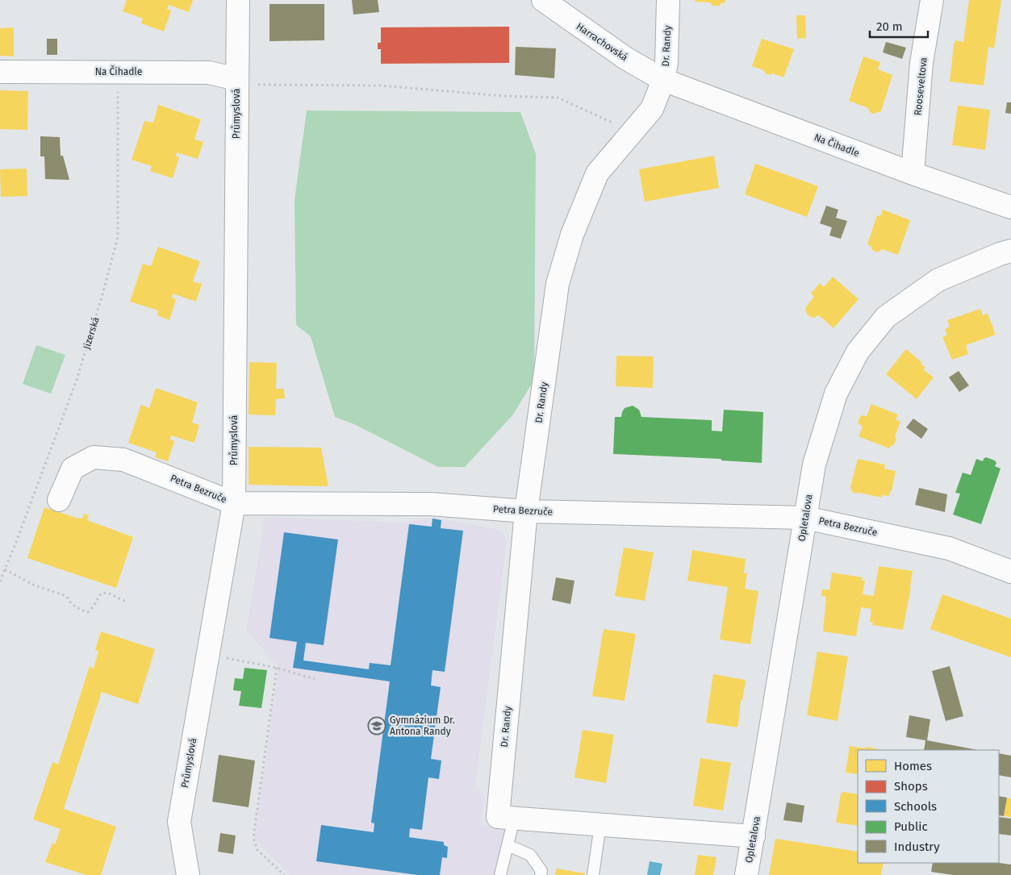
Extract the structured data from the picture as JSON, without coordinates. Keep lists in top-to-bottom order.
{
  "streets": {
    "street": [
      "Harrachovská",
      "Dr. Randy",
      "Na Čihadle",
      "Rooseveltova",
      "Průmyslová",
      "Petra Bezruče",
      "Opletalova"
    ],
    "path": ["Jizerská"]
  },
  "crossings": [
    ["Harrachovská", "Dr. Randy"],
    ["Harrachovská", "Na Čihadle"],
    ["Dr. Randy", "Na Čihadle"],
    ["Dr. Randy", "Petra Bezruče"],
    ["Dr. Randy", "Opletalova"],
    ["Na Čihadle", "Rooseveltova"],
    ["Na Čihadle", "Průmyslová"],
    ["Na Čihadle", "Jizerská"],
    ["Průmyslová", "Petra Bezruče"],
    ["Petra Bezruče", "Opletalova"]
  ],
  "places": {
    "school or university": ["Gymnázium Dr. Antona Randy"]
  },
  "legend": [
    "Homes",
    "Shops",
    "Schools",
    "Public",
    "Industry"
  ],
  "scale_bar": "20 m"
}
